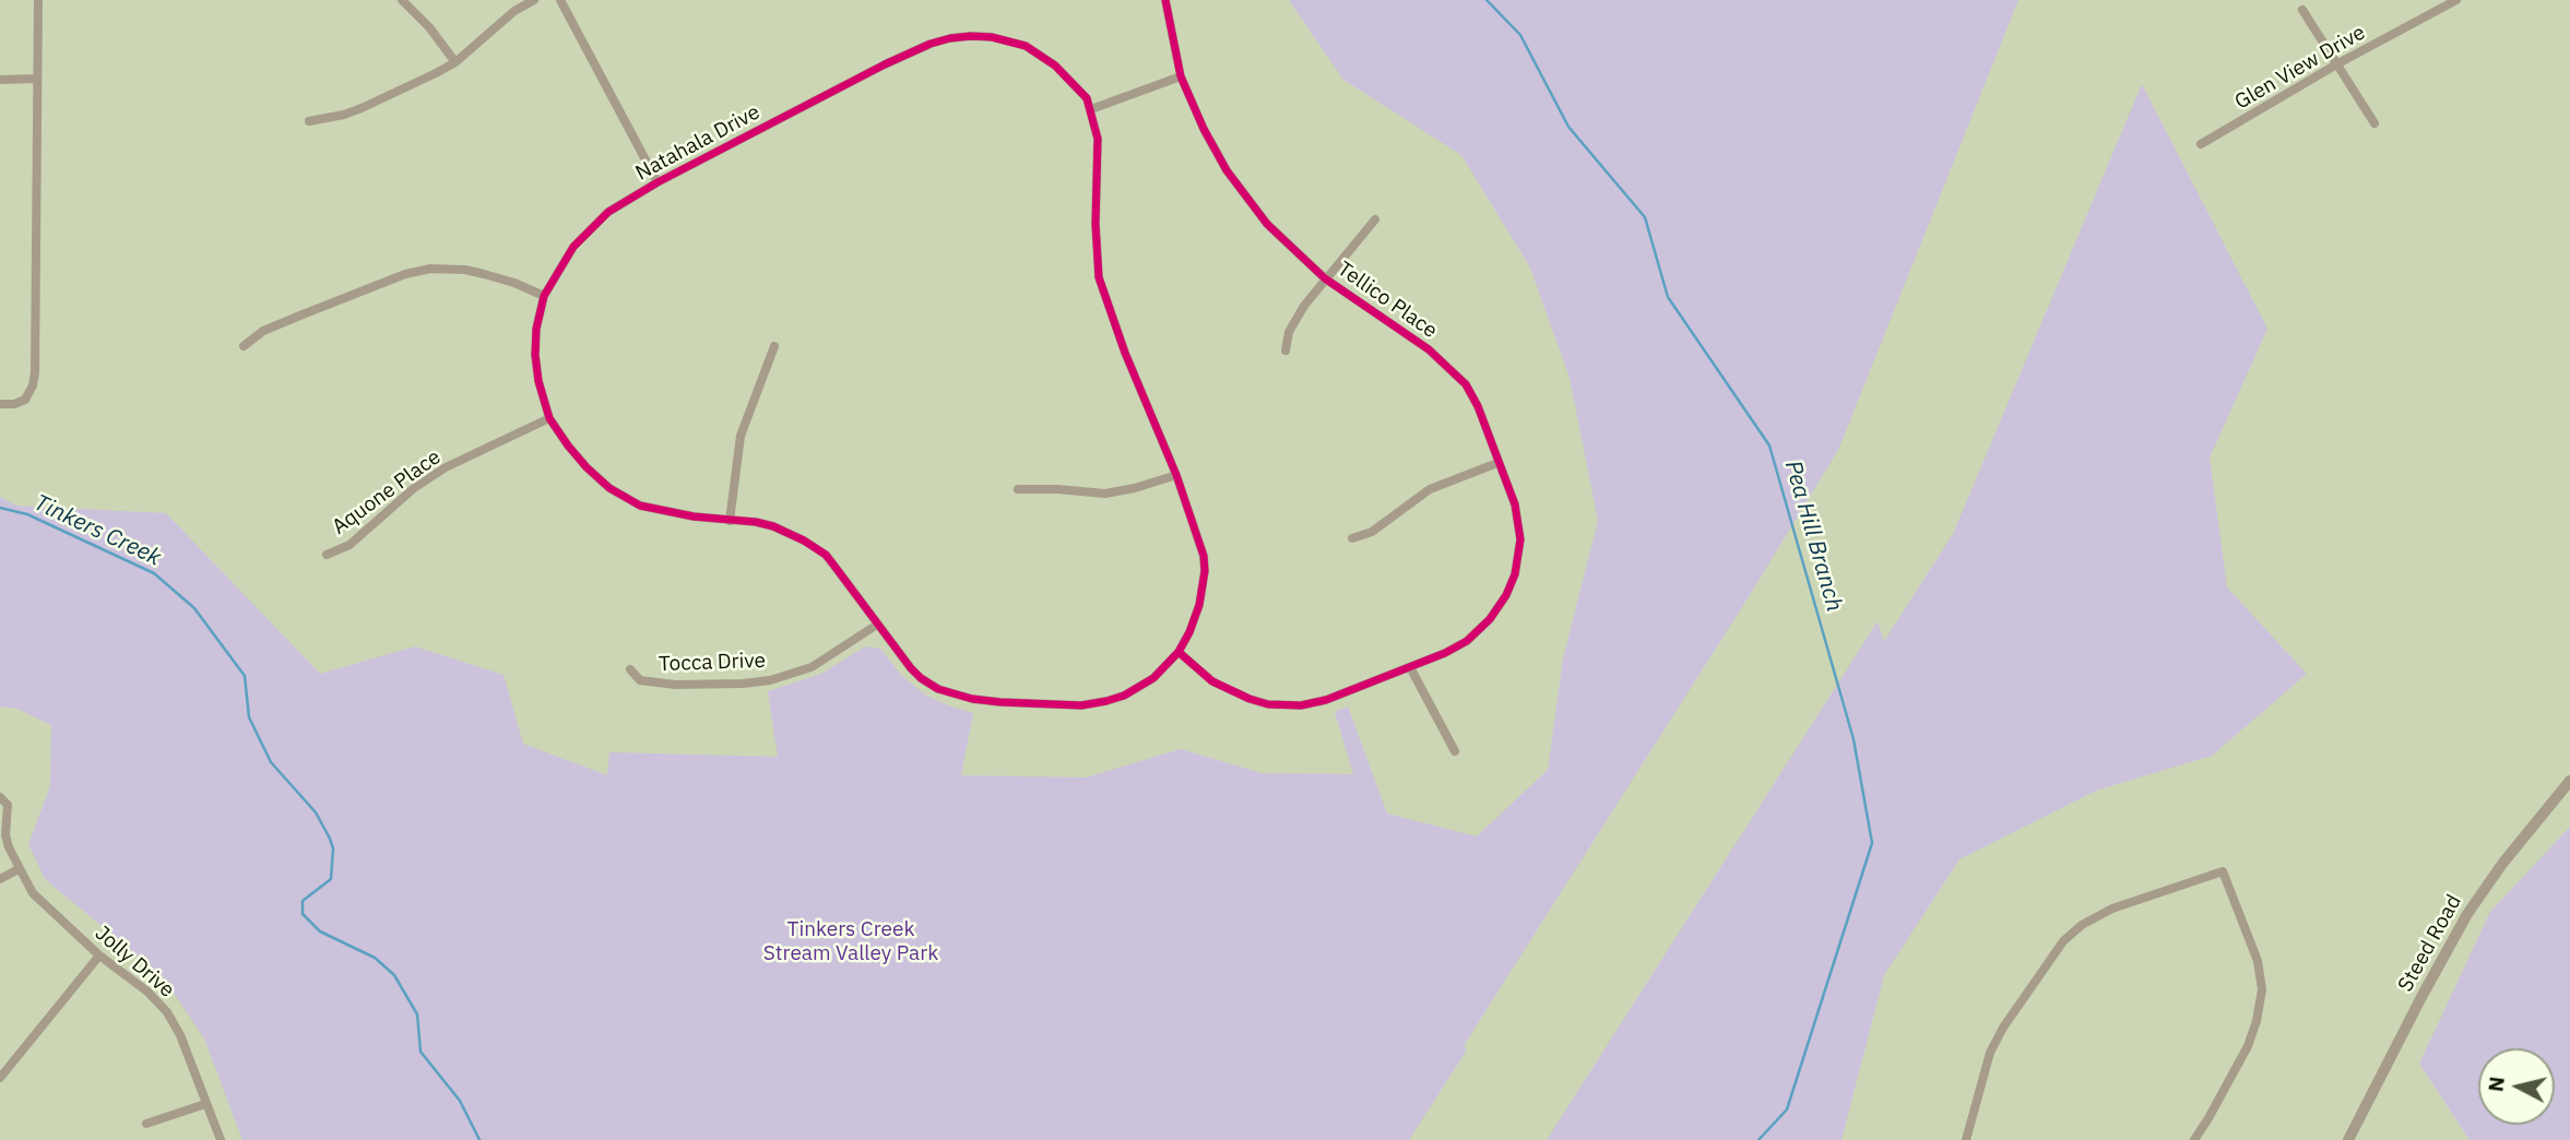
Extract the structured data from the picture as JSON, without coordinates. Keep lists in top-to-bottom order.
{
  "streets": {
    "street": [
      "Glen View Drive",
      "Natahala Drive",
      "Tellico Place",
      "Aquone Place",
      "Tocca Drive",
      "Steed Road",
      "Jolly Drive"
    ]
  },
  "crossings": [
    ["Natahala Drive", "Tellico Place"],
    ["Natahala Drive", "Aquone Place"],
    ["Natahala Drive", "Tocca Drive"]
  ],
  "water": ["Tinkers Creek", "Pea Hill Branch"],
  "parks": ["Tinkers Creek Stream Valley Park"],
  "north": "left"
}
